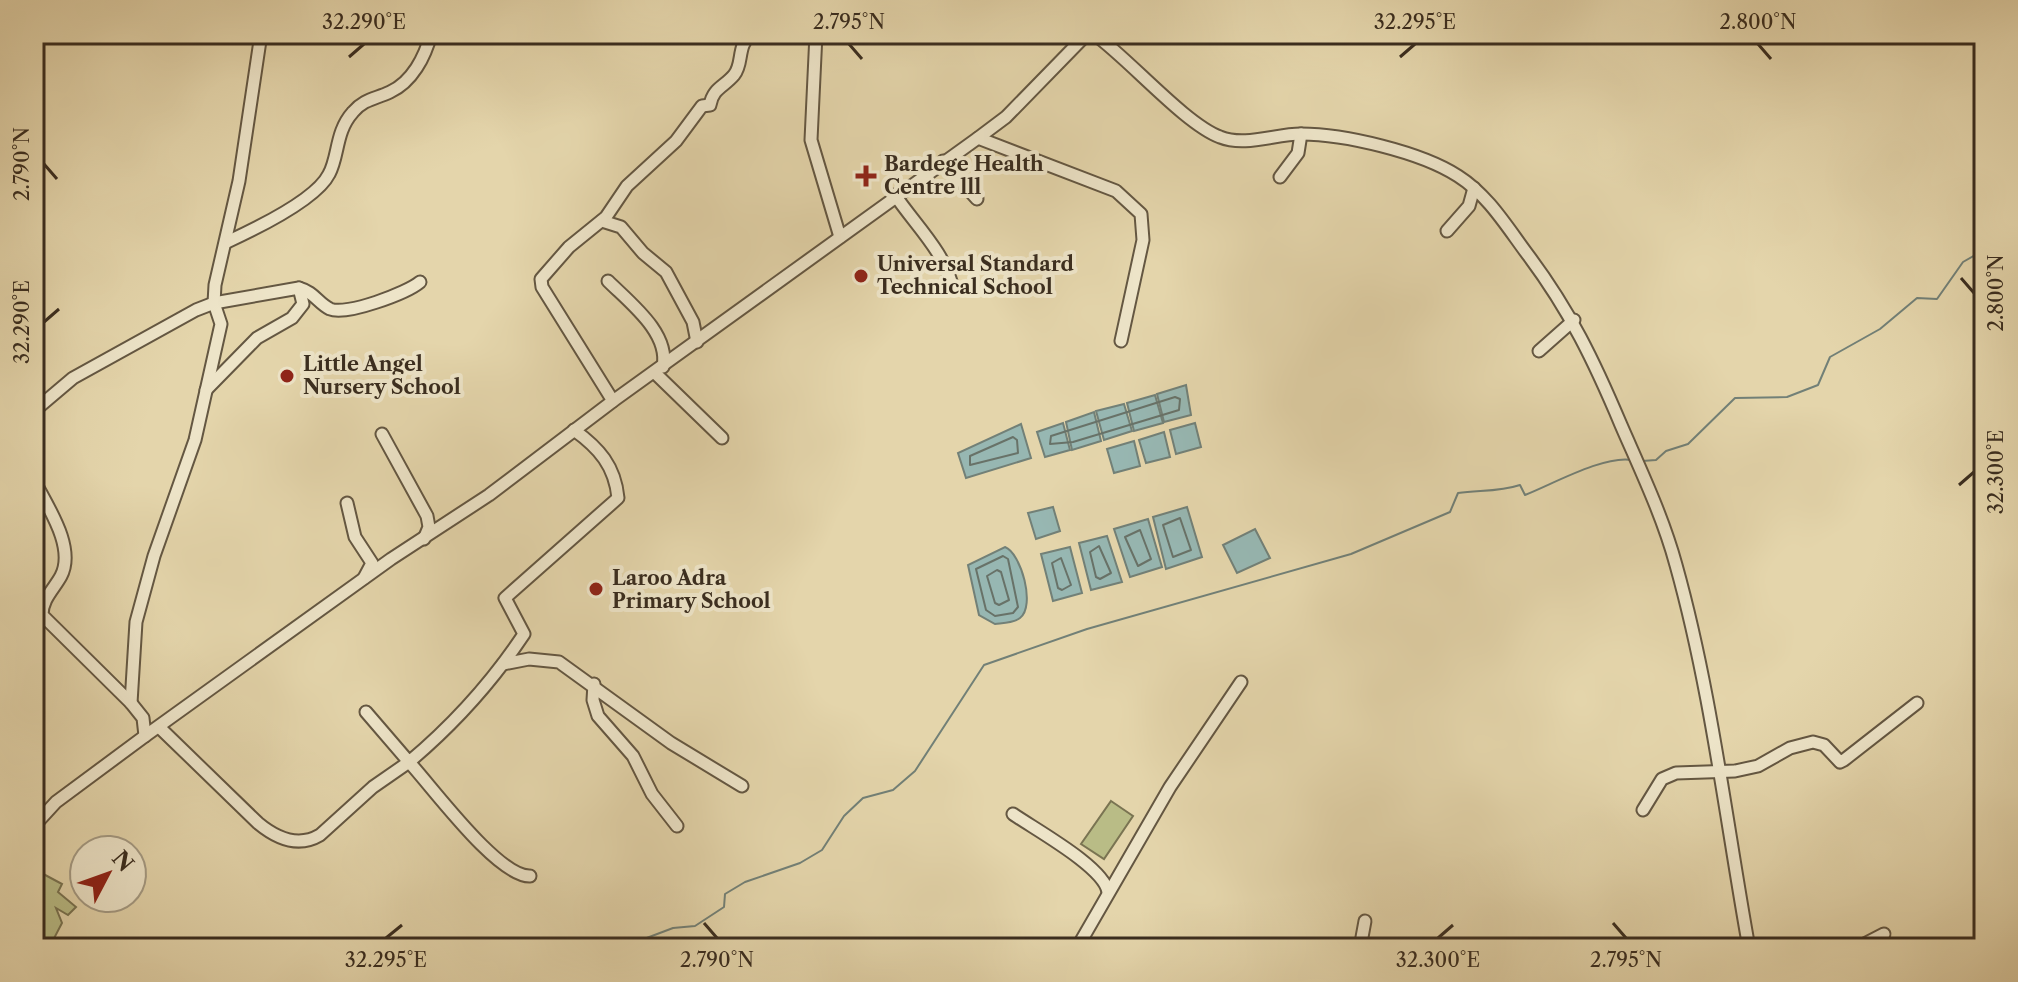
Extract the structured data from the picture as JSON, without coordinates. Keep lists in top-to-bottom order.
{
  "places": {
    "health": ["Bardege Health Centre lll"],
    "other": ["Universal Standard Technical School", "Little Angel Nursery School", "Laroo Adra Primary School"]
  },
  "north": "top right",
  "coordinates": [
    "32.290°E",
    "2.795°N",
    "32.295°E",
    "2.800°N",
    "2.790°N",
    "32.300°E"
  ]
}
